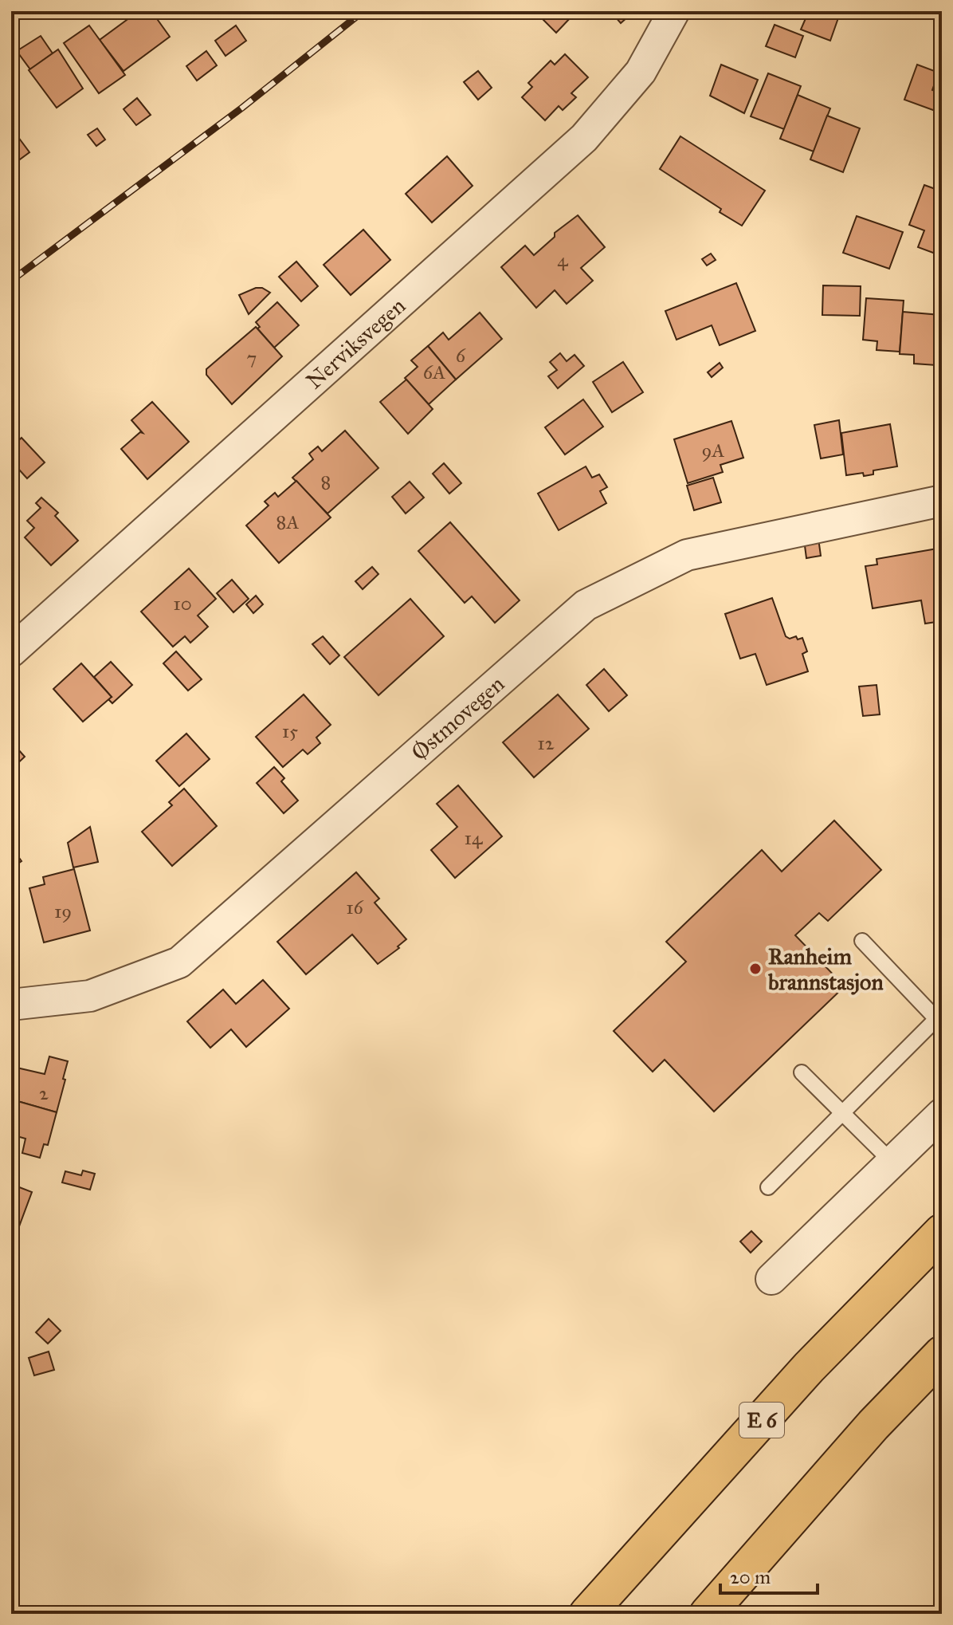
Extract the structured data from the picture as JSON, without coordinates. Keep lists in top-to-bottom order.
{
  "streets": {
    "highway": ["E 6"],
    "street": ["Nerviksvegen", "Østmovegen"]
  },
  "places": ["Ranheim brannstasjon"],
  "house_numbers": [
    "4",
    "6",
    "7",
    "6A",
    "9A",
    "8",
    "8A",
    "10",
    "15",
    "12",
    "14",
    "16",
    "19",
    "2"
  ],
  "scale_bar": "20 m"
}
